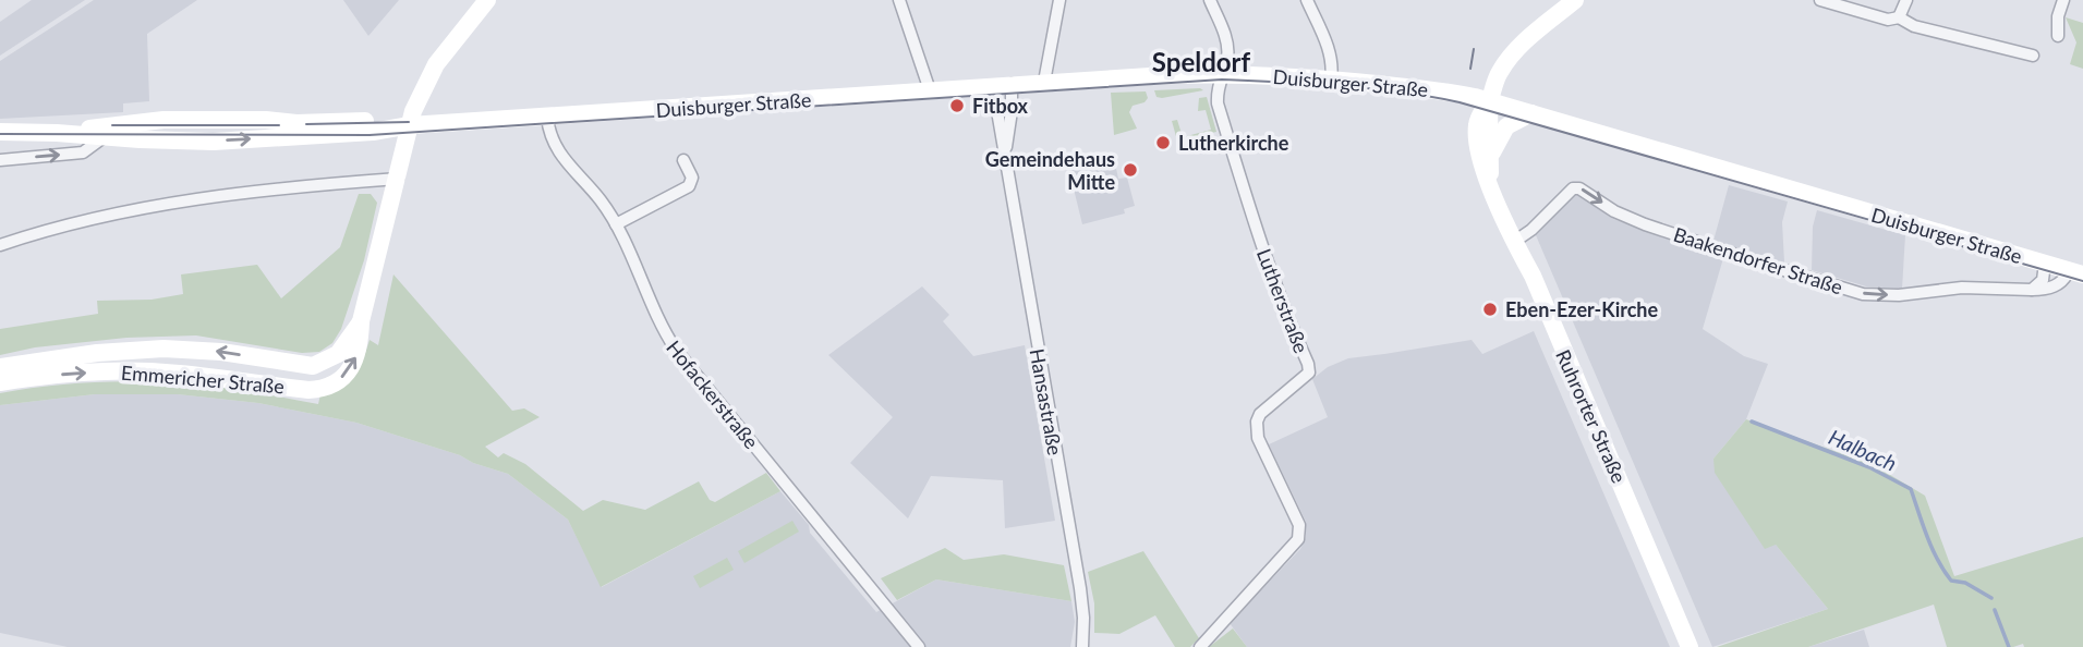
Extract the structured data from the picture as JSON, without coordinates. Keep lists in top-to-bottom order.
{
  "streets": {
    "main road": ["Duisburger Straße", "Emmericher Straße", "Ruhrorter Straße"],
    "street": [
      "Baakendorfer Straße",
      "Lutherstraße",
      "Hofackerstraße",
      "Hansastraße"
    ]
  },
  "crossings": [
    ["Duisburger Straße", "Baakendorfer Straße"],
    ["Duisburger Straße", "Lutherstraße"],
    ["Duisburger Straße", "Emmericher Straße"],
    ["Duisburger Straße", "Hofackerstraße"],
    ["Duisburger Straße", "Hansastraße"],
    ["Duisburger Straße", "Ruhrorter Straße"],
    ["Baakendorfer Straße", "Ruhrorter Straße"]
  ],
  "one_way": ["Baakendorfer Straße"],
  "districts": ["Speldorf"],
  "water": ["Halbach"],
  "places": [
    "Fitbox",
    "Lutherkirche",
    "Gemeindehaus Mitte",
    "Eben-Ezer-Kirche"
  ]
}
